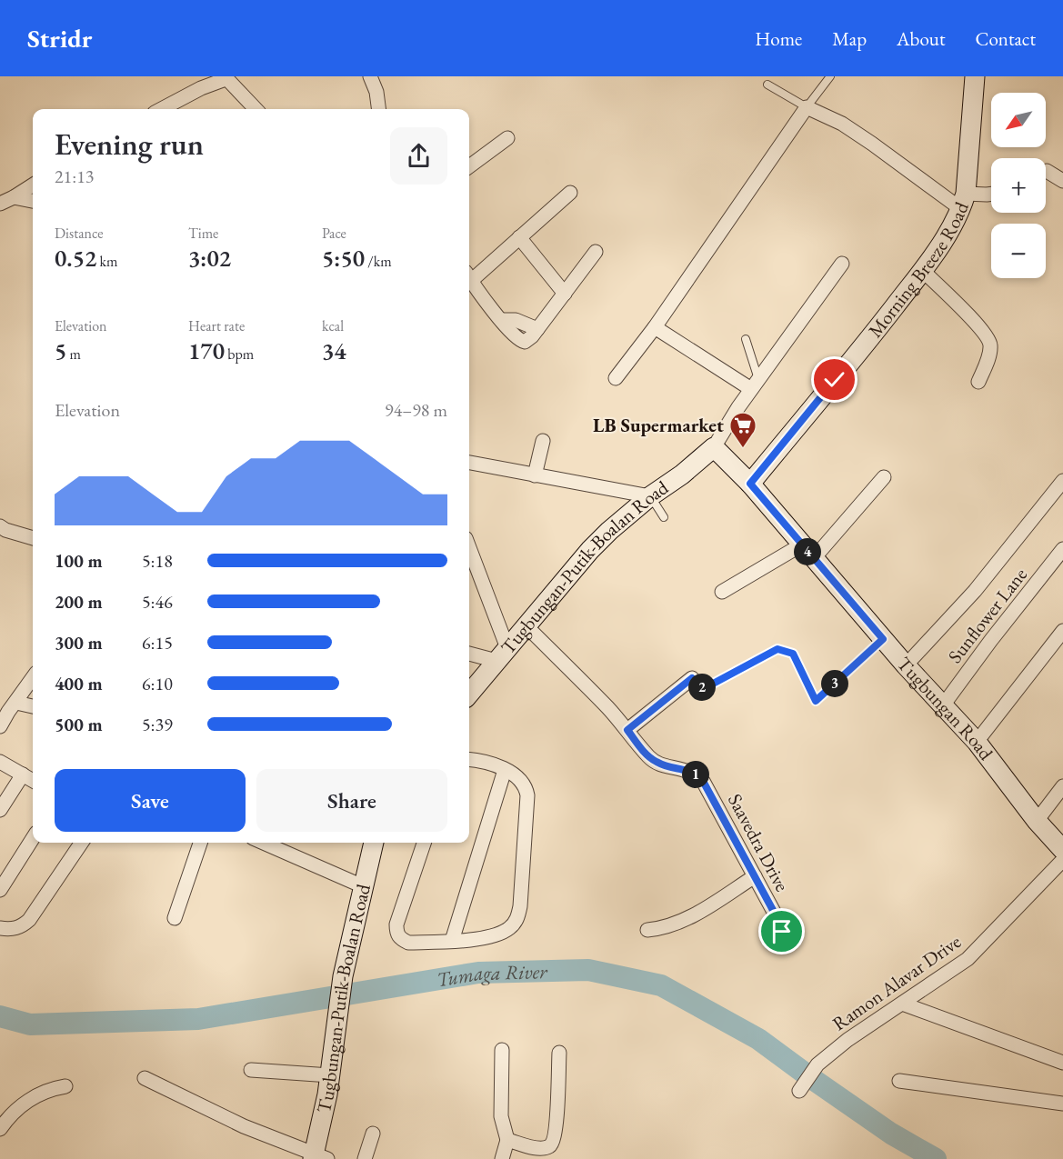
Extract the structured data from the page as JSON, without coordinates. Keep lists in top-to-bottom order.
{
  "streets": {
    "main road": ["Morning Breeze Road", "Tugbungan-Putik-Boalan Road", "Tugbungan Road"],
    "street": ["Sunflower Lane", "Saavedra Drive", "Ramon Alavar Drive"]
  },
  "crossings": [
    ["Morning Breeze Road", "Tugbungan Road"],
    ["Tugbungan-Putik-Boalan Road", "Tugbungan Road"],
    ["Tugbungan-Putik-Boalan Road", "Saavedra Drive"],
    ["Sunflower Lane", "Tugbungan Road"]
  ],
  "water": ["Tumaga River"],
  "places": {
    "supermarket": ["LB Supermarket"]
  },
  "north": "bottom left",
  "page": {
    "header": "Stridr",
    "nav": [
      "Home",
      "Map",
      "About",
      "Contact"
    ],
    "map_buttons": ["+", "−"],
    "heading": ["Evening run", "21:13"],
    "stats": [
      ["Distance", "0.52 km"],
      ["Time", "3:02"],
      ["Pace", "5:50 /km"],
      ["Elevation", "5 m"],
      ["Heart rate", "170 bpm"],
      ["kcal", "34"]
    ],
    "chart": ["Elevation", "94–98 m"],
    "pins": [
      "4",
      "3",
      "2",
      "1"
    ],
    "list": [
      {
        "name": "100 m",
        "note": "5:18"
      },
      {
        "name": "200 m",
        "note": "5:46"
      },
      {
        "name": "300 m",
        "note": "6:15"
      },
      {
        "name": "400 m",
        "note": "6:10"
      },
      {
        "name": "500 m",
        "note": "5:39"
      }
    ],
    "buttons": ["Save", "Share"]
  }
}
